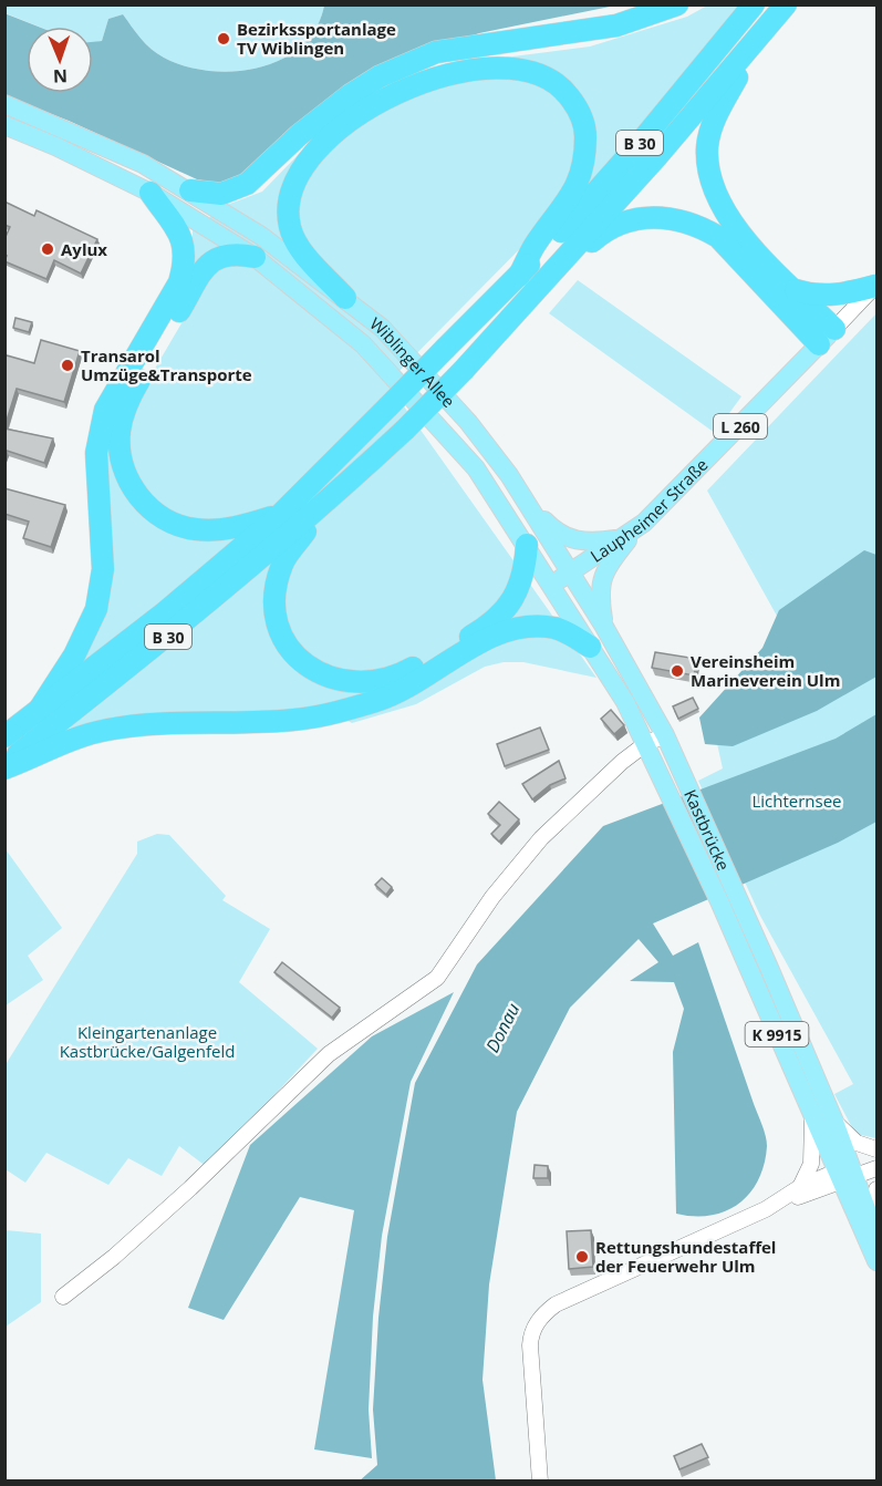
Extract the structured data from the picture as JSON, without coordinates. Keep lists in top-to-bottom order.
{
  "streets": {
    "highway": ["B 30"],
    "main road": [
      "Wiblinger Allee",
      "L 260",
      "Laupheimer Straße",
      "Kastbrücke",
      "K 9915"
    ]
  },
  "crossings": [
    ["Wiblinger Allee", "L 260"],
    ["Wiblinger Allee", "Laupheimer Straße"],
    ["Wiblinger Allee", "Kastbrücke"],
    ["Wiblinger Allee", "K 9915"],
    ["L 260", "Laupheimer Straße"],
    ["Kastbrücke", "K 9915"]
  ],
  "water": ["Donau"],
  "parks": ["Lichternsee", "Kleingartenanlage Kastbrücke/Galgenfeld"],
  "places": [
    "Bezirkssportanlage TV Wiblingen",
    "Aylux",
    "Transarol Umzüge&Transporte",
    "Vereinsheim Marineverein Ulm",
    "Rettungshundestaffel der Feuerwehr Ulm"
  ],
  "north": "bottom"
}
